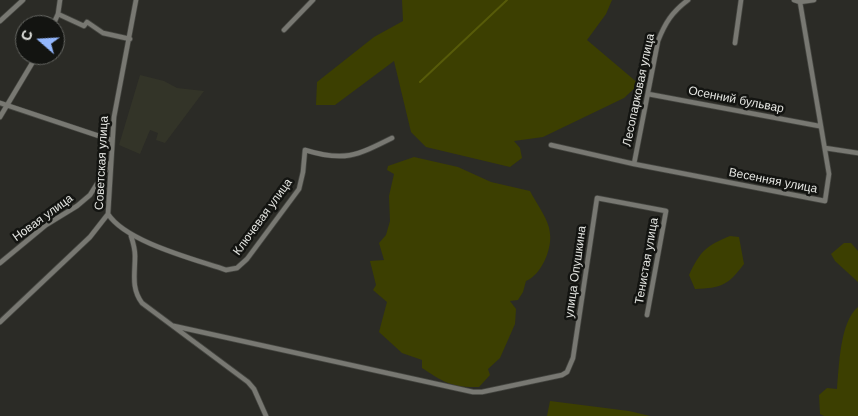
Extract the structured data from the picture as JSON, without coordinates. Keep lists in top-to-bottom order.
{
  "streets": {
    "street": [
      "Лесопарковая улица",
      "Осенний бульвар",
      "Советская улица",
      "Весенняя улица",
      "Ключевая улица",
      "Новая улица",
      "Тенистая улица",
      "улица Опушкина"
    ]
  },
  "crossings": [
    ["Лесопарковая улица", "Осенний бульвар"],
    ["Лесопарковая улица", "Весенняя улица"],
    ["Осенний бульвар", "Весенняя улица"],
    ["Советская улица", "Ключевая улица"],
    ["Советская улица", "Новая улица"],
    ["Тенистая улица", "улица Опушкина"]
  ],
  "north": "left"
}
